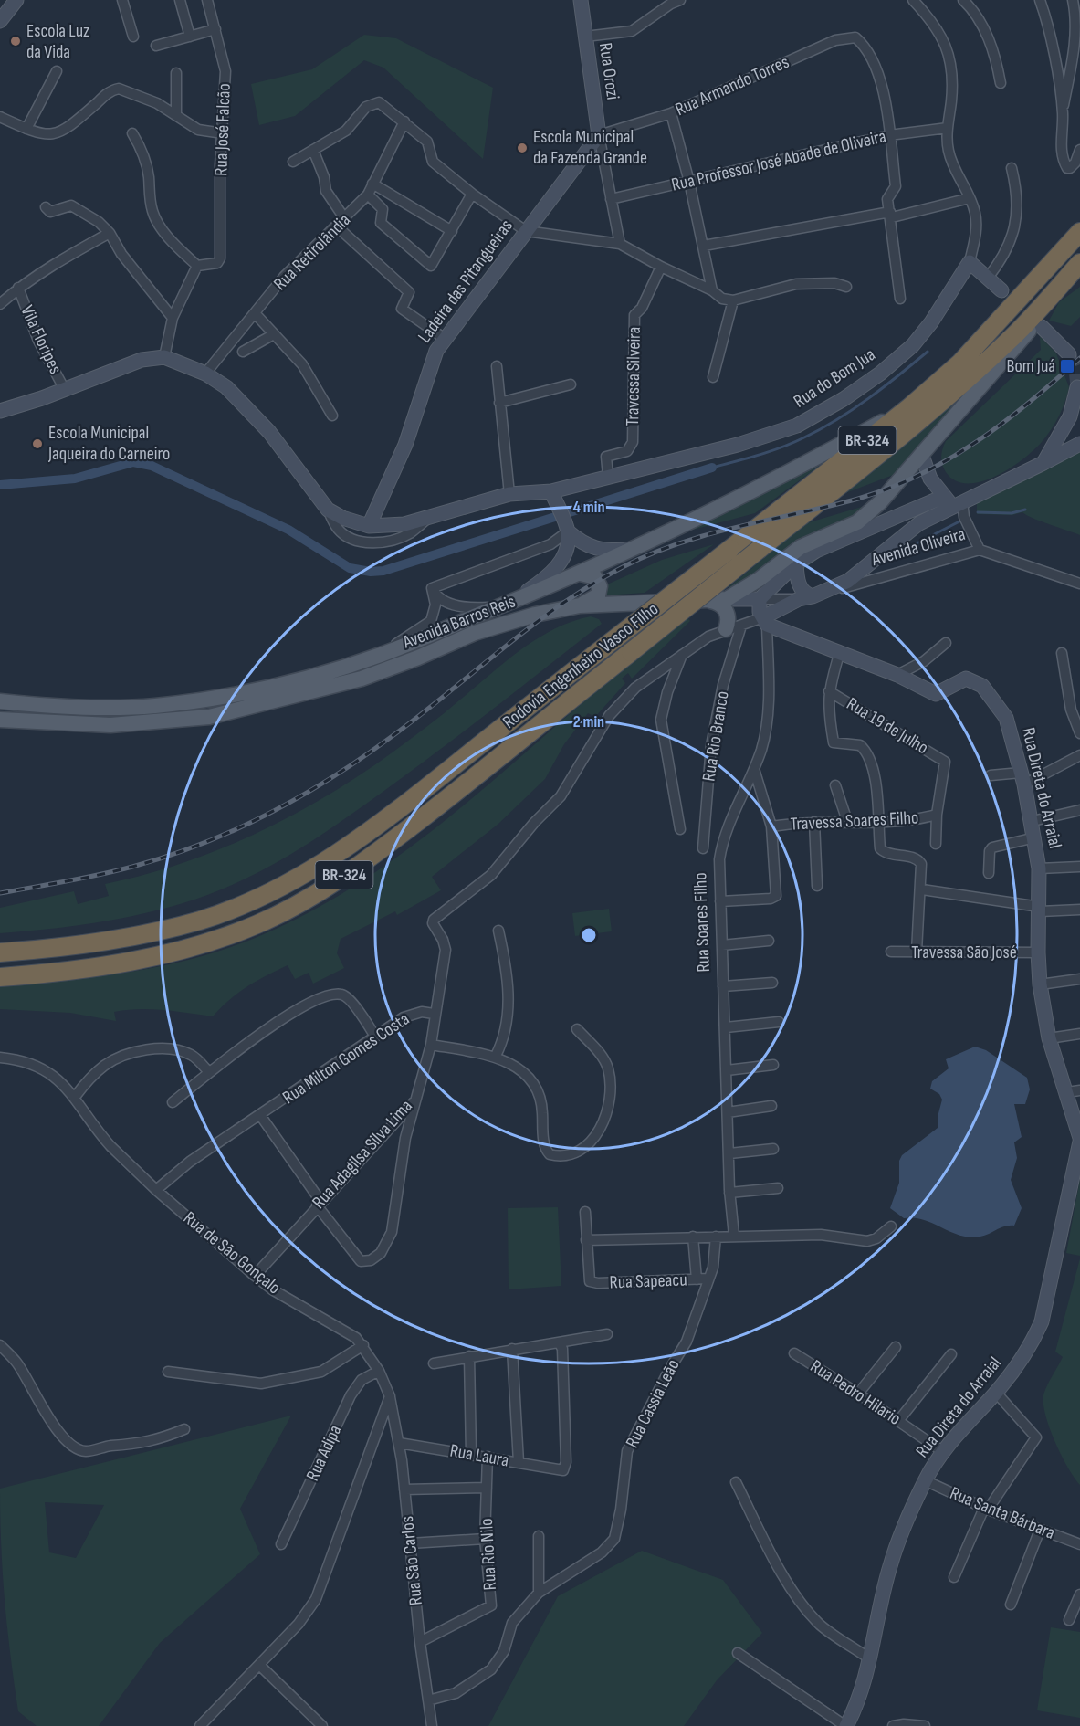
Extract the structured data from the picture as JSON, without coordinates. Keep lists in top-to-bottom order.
{
  "streets": {
    "highway": ["BR-324", "Rodovia Engenheiro Vasco Filho"],
    "main road": ["Avenida Barros Reis"],
    "street": [
      "Rua Orozi",
      "Rua Armando Torres",
      "Rua José Falcão",
      "Rua Professor José Abade de Oliveira",
      "Rua Retirolândia",
      "Ladeira das Pitangueiras",
      "Vila Floripes",
      "Travessa Silveira",
      "Rua do Bom Jua",
      "Avenida Oliveira",
      "Rua 19 de Julho",
      "Rua Rio Branco",
      "Rua Direta do Arraial",
      "Travessa Soares Filho",
      "Rua Soares Filho",
      "Travessa São José",
      "Rua Milton Gomes Costa",
      "Rua Adagilsa Silva Lima",
      "Rua de São Gonçalo",
      "Rua Sapeacu",
      "Rua Pedro Hilario",
      "Rua Cassia Leão",
      "Rua Adipa",
      "Rua Laura",
      "Rua Santa Bárbara",
      "Rua Rio Nilo",
      "Rua São Carlos"
    ]
  },
  "crossings": [
    ["Rua Orozi", "Rua Armando Torres"],
    ["Rua Orozi", "Rua Professor José Abade de Oliveira"],
    ["Rua Orozi", "Ladeira das Pitangueiras"],
    ["Rua Armando Torres", "Rua Professor José Abade de Oliveira"],
    ["Rua Armando Torres", "Ladeira das Pitangueiras"],
    ["Rua Professor José Abade de Oliveira", "Rua do Bom Jua"],
    ["Ladeira das Pitangueiras", "Rua do Bom Jua"],
    ["Travessa Silveira", "Rua do Bom Jua"],
    ["Avenida Barros Reis", "Rodovia Engenheiro Vasco Filho"],
    ["Rua 19 de Julho", "Travessa Soares Filho"],
    ["Rua Rio Branco", "Rua Milton Gomes Costa"],
    ["Rua Direta do Arraial", "Rua Soares Filho"],
    ["Rua Direta do Arraial", "Travessa São José"],
    ["Rua Direta do Arraial", "Rua Milton Gomes Costa"],
    ["Rua Direta do Arraial", "Rua Pedro Hilario"],
    ["Rua Direta do Arraial", "Rua Santa Bárbara"],
    ["Rua Soares Filho", "Rua Milton Gomes Costa"],
    ["Rua Milton Gomes Costa", "Rua Adagilsa Silva Lima"],
    ["Rua Milton Gomes Costa", "Rua de São Gonçalo"],
    ["Rua Adagilsa Silva Lima", "Rua de São Gonçalo"],
    ["Rua de São Gonçalo", "Rua Adipa"],
    ["Rua de São Gonçalo", "Rua São Carlos"],
    ["Rua Cassia Leão", "Rua São Carlos"],
    ["Rua Laura", "Rua Rio Nilo"],
    ["Rua Laura", "Rua São Carlos"],
    ["Rua Rio Nilo", "Rua São Carlos"]
  ],
  "places": {
    "other": ["Escola Luz da Vida", "Escola Municipal da Fazenda Grande", "Escola Municipal Jaqueira do Carneiro"],
    "transit": ["Bom Juá"]
  },
  "rings": ["4 min", "2 min"]
}
